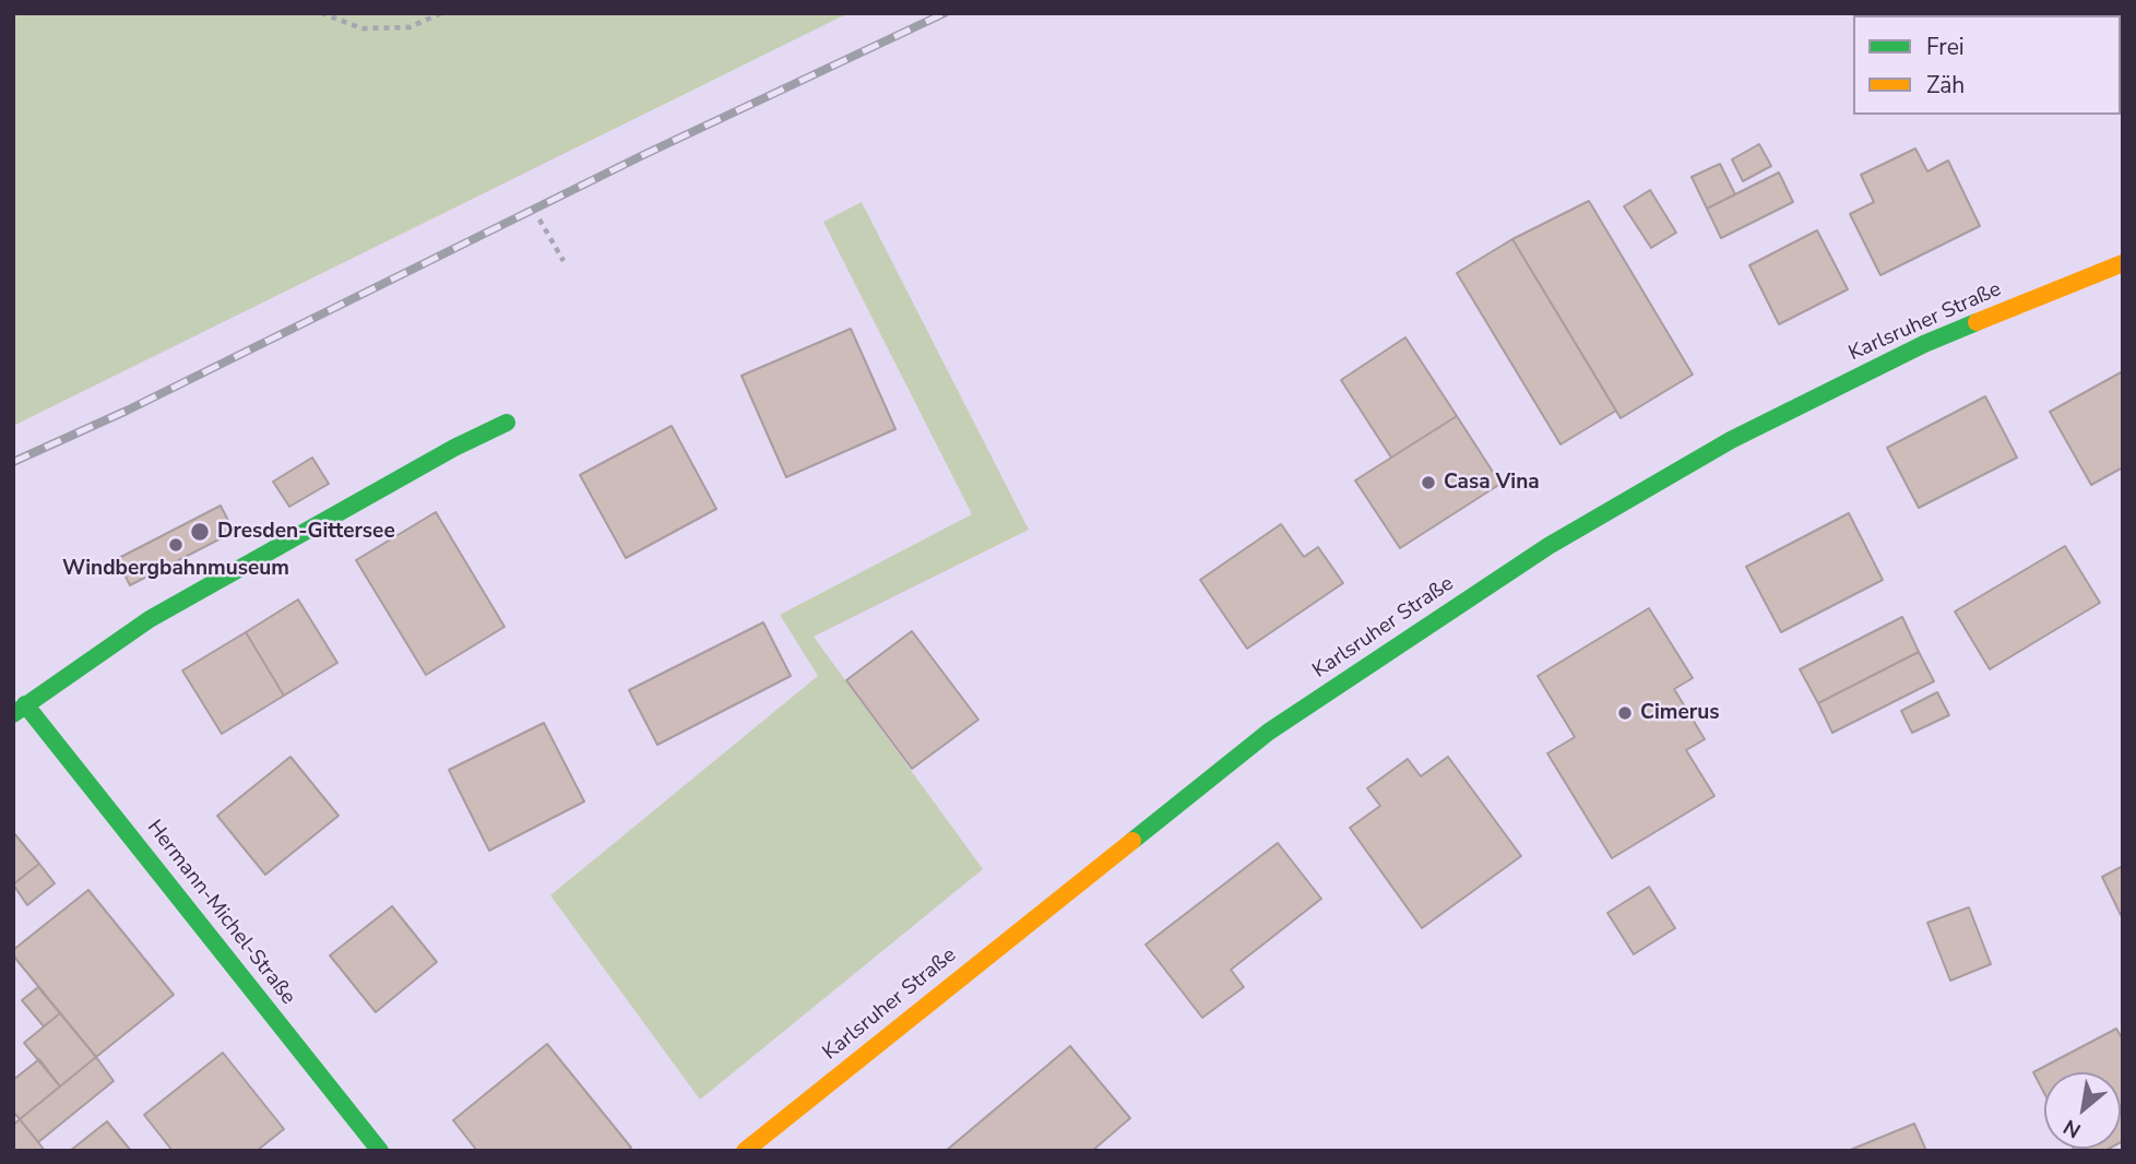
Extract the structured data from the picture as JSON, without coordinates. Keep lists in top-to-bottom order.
{
  "streets": {
    "main road": ["Karlsruher Straße", "Hermann-Michel-Straße"]
  },
  "places": [
    "Casa Vina",
    "Dresden-Gittersee",
    "Windbergbahnmuseum",
    "Cimerus"
  ],
  "legend": ["Frei", "Zäh"],
  "north": "bottom left"
}
